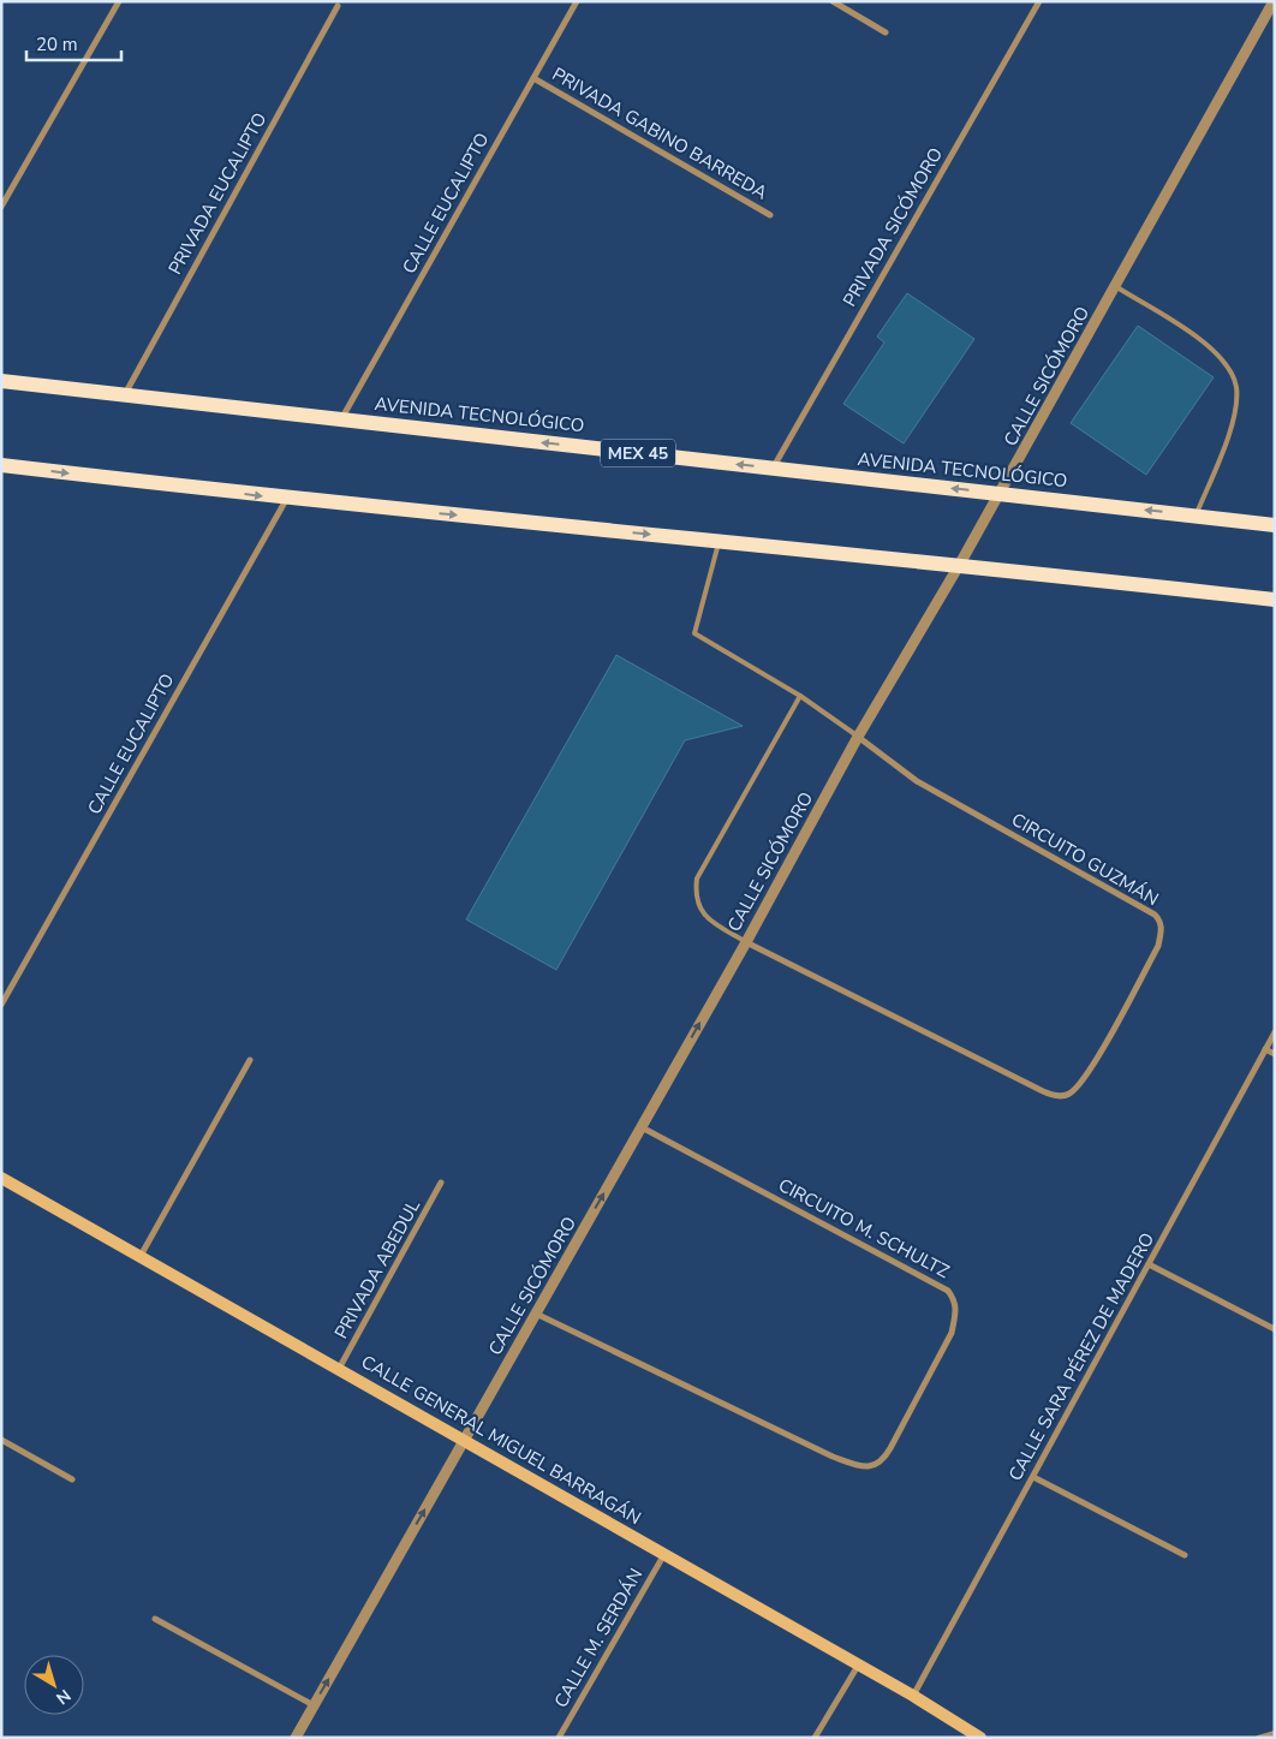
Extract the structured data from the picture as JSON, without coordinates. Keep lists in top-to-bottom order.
{
  "streets": {
    "main road": ["AVENIDA TECNOLÓGICO", "MEX 45", "CALLE GENERAL MIGUEL BARRAGÁN"],
    "street": [
      "PRIVADA GABINO BARREDA",
      "PRIVADA EUCALIPTO",
      "CALLE EUCALIPTO",
      "PRIVADA SICÓMORO",
      "CALLE SICÓMORO",
      "CIRCUITO GUZMÁN",
      "CIRCUITO M. SCHULTZ",
      "PRIVADA ABEDUL",
      "CALLE SARA PÉREZ DE MADERO",
      "CALLE M. SERDÁN"
    ]
  },
  "crossings": [
    ["PRIVADA GABINO BARREDA", "CALLE EUCALIPTO"],
    ["PRIVADA EUCALIPTO", "AVENIDA TECNOLÓGICO"],
    ["CALLE EUCALIPTO", "AVENIDA TECNOLÓGICO"],
    ["PRIVADA SICÓMORO", "AVENIDA TECNOLÓGICO"],
    ["CALLE SICÓMORO", "AVENIDA TECNOLÓGICO"],
    ["CALLE SICÓMORO", "CIRCUITO GUZMÁN"],
    ["CALLE SICÓMORO", "CIRCUITO M. SCHULTZ"],
    ["CALLE SICÓMORO", "CALLE GENERAL MIGUEL BARRAGÁN"],
    ["PRIVADA ABEDUL", "CALLE GENERAL MIGUEL BARRAGÁN"],
    ["CALLE SARA PÉREZ DE MADERO", "CALLE GENERAL MIGUEL BARRAGÁN"],
    ["CALLE GENERAL MIGUEL BARRAGÁN", "CALLE M. SERDÁN"]
  ],
  "one_way": ["CALLE SICÓMORO"],
  "scale_bar": "20 m",
  "north": "bottom right"
}
